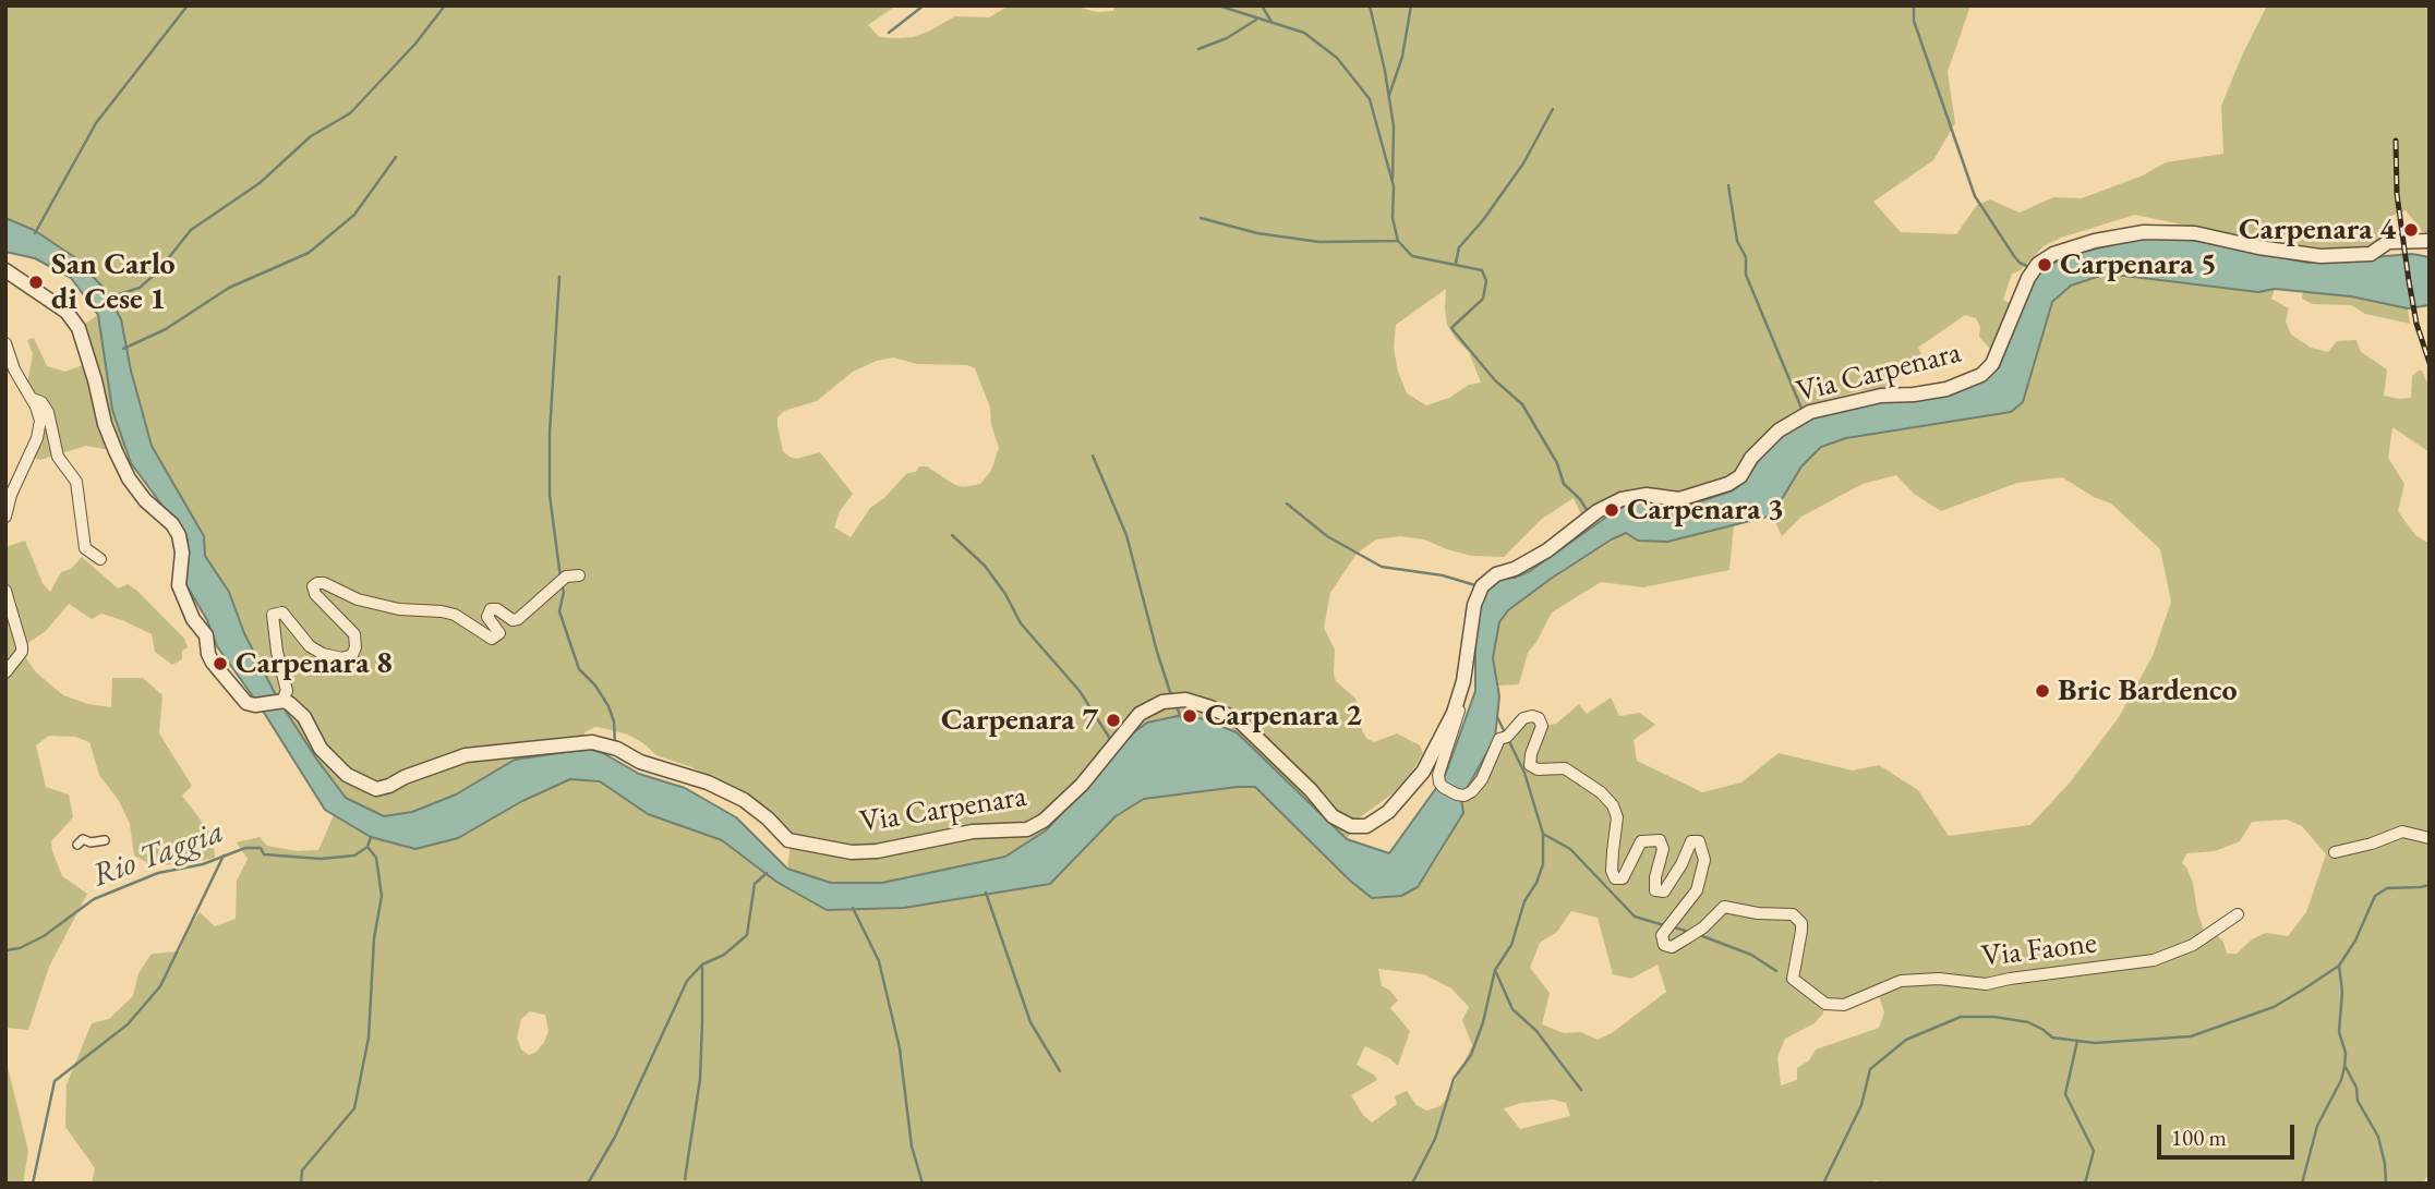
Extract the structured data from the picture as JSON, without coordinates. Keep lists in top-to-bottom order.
{
  "streets": {
    "street": ["Via Carpenara", "Via Faone"]
  },
  "crossings": [
    ["Via Carpenara", "Via Faone"]
  ],
  "water": ["Rio Taggia"],
  "places": [
    "Carpenara 4",
    "Carpenara 5",
    "San Carlo di Cese 1",
    "Carpenara 3",
    "Carpenara 8",
    "Bric Bardenco",
    "Carpenara 2",
    "Carpenara 7"
  ],
  "scale_bar": "100 m"
}
